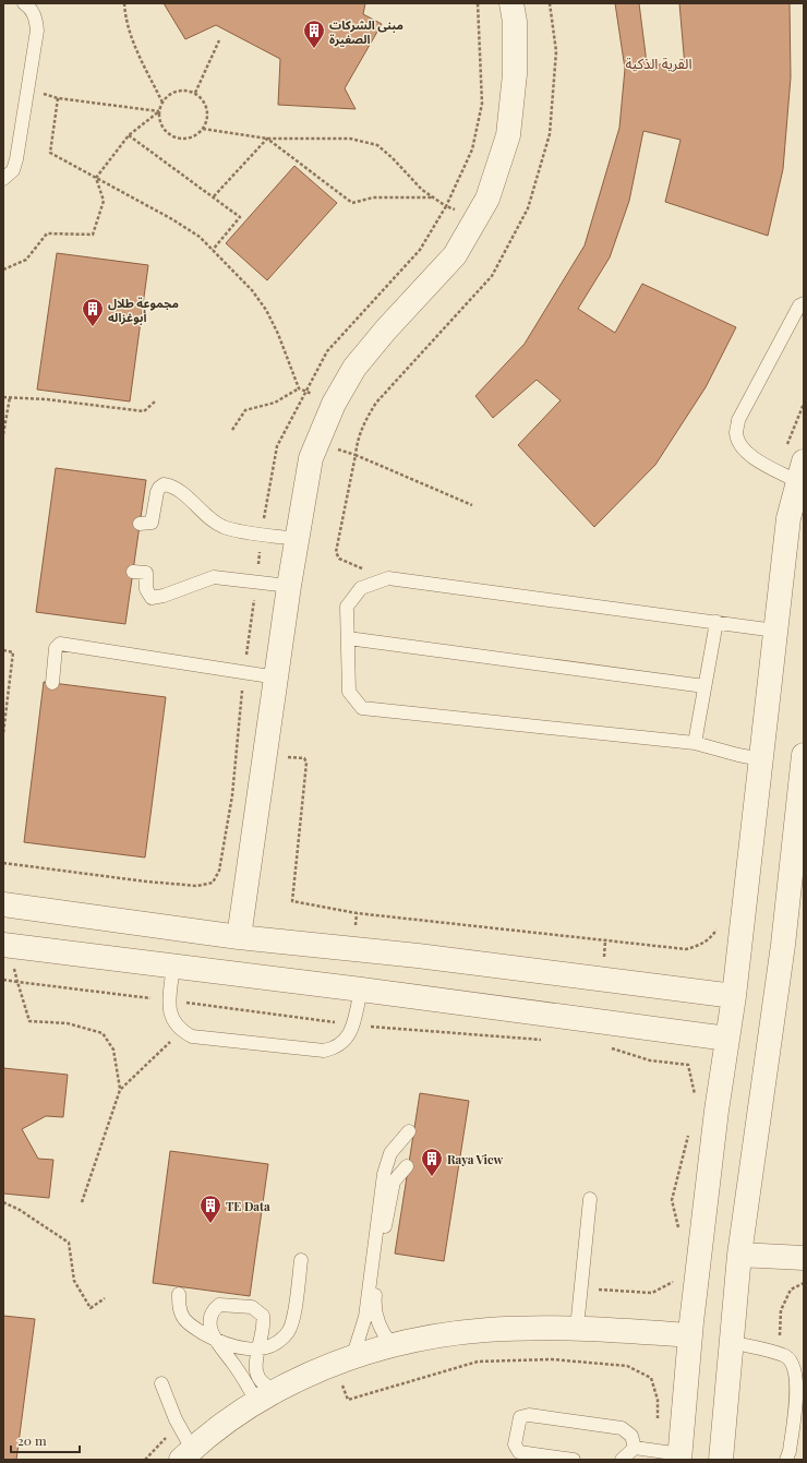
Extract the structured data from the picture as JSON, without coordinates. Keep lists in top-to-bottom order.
{
  "districts": ["القرية الذكية"],
  "places": {
    "building": [
      "مبنى الشركات الصغيرة",
      "مجموعة طلال أبوغزاله",
      "Raya View",
      "TE Data"
    ]
  },
  "scale_bar": "20 m"
}
